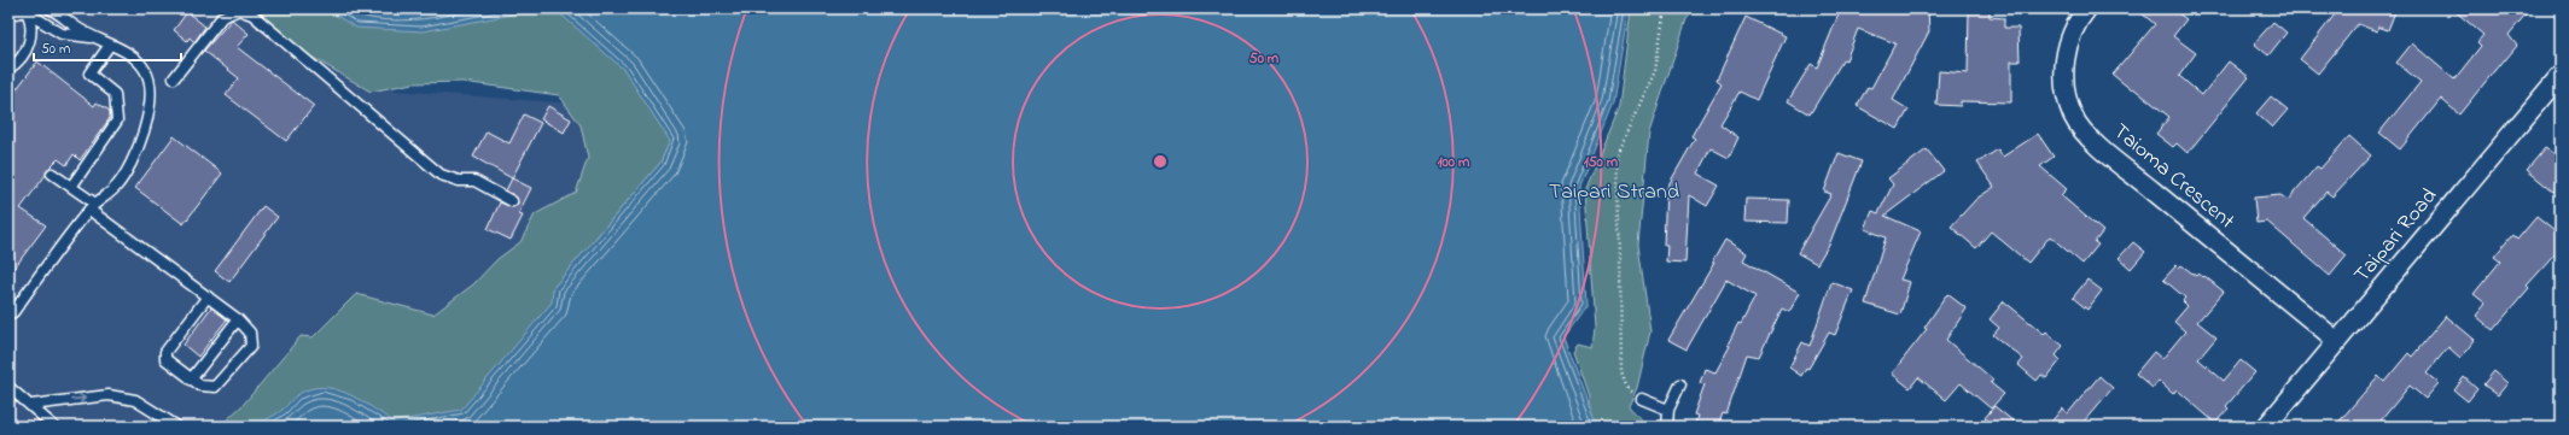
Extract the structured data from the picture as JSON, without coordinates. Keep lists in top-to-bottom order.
{
  "streets": {
    "street": ["Taioma Crescent", "Taipari Road"]
  },
  "crossings": [
    ["Taioma Crescent", "Taipari Road"]
  ],
  "parks": ["Taipari Strand"],
  "scale_bar": "50 m",
  "rings": ["50 m", "100 m", "150 m"]
}
